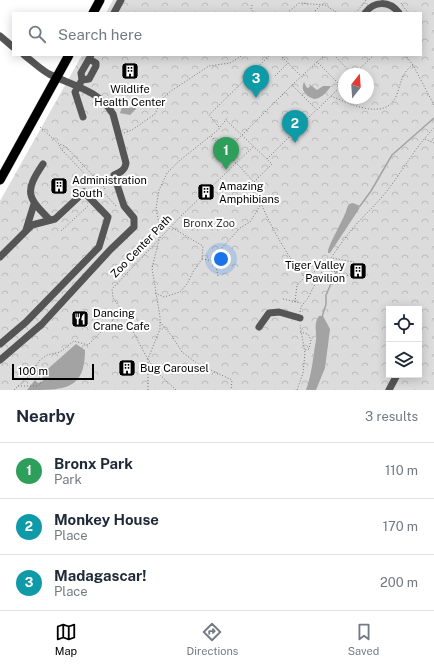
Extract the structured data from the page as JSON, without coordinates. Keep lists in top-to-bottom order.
{
  "streets": {
    "path": ["Zoo Center Path"]
  },
  "parks": ["Bronx Zoo"],
  "places": {
    "building": [
      "Wildlife Health Center",
      "Administration South",
      "Amazing Amphibians",
      "Tiger Valley Pavilion",
      "Bug Carousel"
    ],
    "restaurant": ["Dancing Crane Cafe"]
  },
  "scale_bar": "100 m",
  "north": "top",
  "page": {
    "search": "Search here",
    "pins": ["3", "2", "1"],
    "scale": "100 m",
    "heading": ["Nearby", "3 results"],
    "list": [
      {
        "mark": "1",
        "name": "Bronx Park",
        "note": "Park",
        "value": "110 m"
      },
      {
        "mark": "2",
        "name": "Monkey House",
        "note": "Place",
        "value": "170 m"
      },
      {
        "mark": "3",
        "name": "Madagascar!",
        "note": "Place",
        "value": "200 m"
      }
    ],
    "nav": ["Map", "Directions", "Saved"]
  }
}
